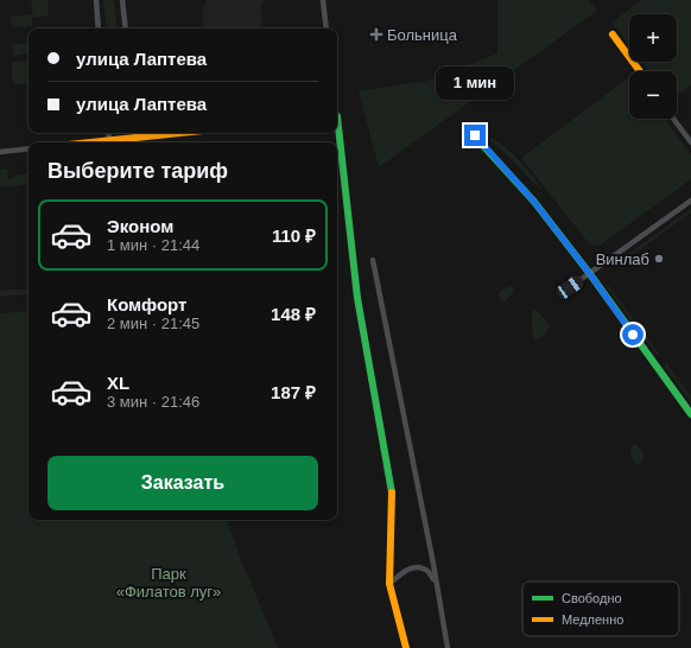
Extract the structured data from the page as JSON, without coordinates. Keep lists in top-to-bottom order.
{
  "parks": ["Парк «Филатов луг»"],
  "places": {
    "health": ["Больница"],
    "other": ["Винлаб"]
  },
  "legend": ["Свободно", "Медленно"],
  "page": {
    "map_buttons": ["+", "−"],
    "banner": ["улица Лаптева", "улица Лаптева"],
    "bubble": "1 мин",
    "heading": "Выберите тариф",
    "list": [
      {
        "name": "Эконом",
        "note": "1 мин · 21:44",
        "value": "110 ₽"
      },
      {
        "name": "Комфорт",
        "note": "2 мин · 21:45",
        "value": "148 ₽"
      },
      {
        "name": "XL",
        "note": "3 мин · 21:46",
        "value": "187 ₽"
      }
    ],
    "buttons": "Заказать"
  }
}
